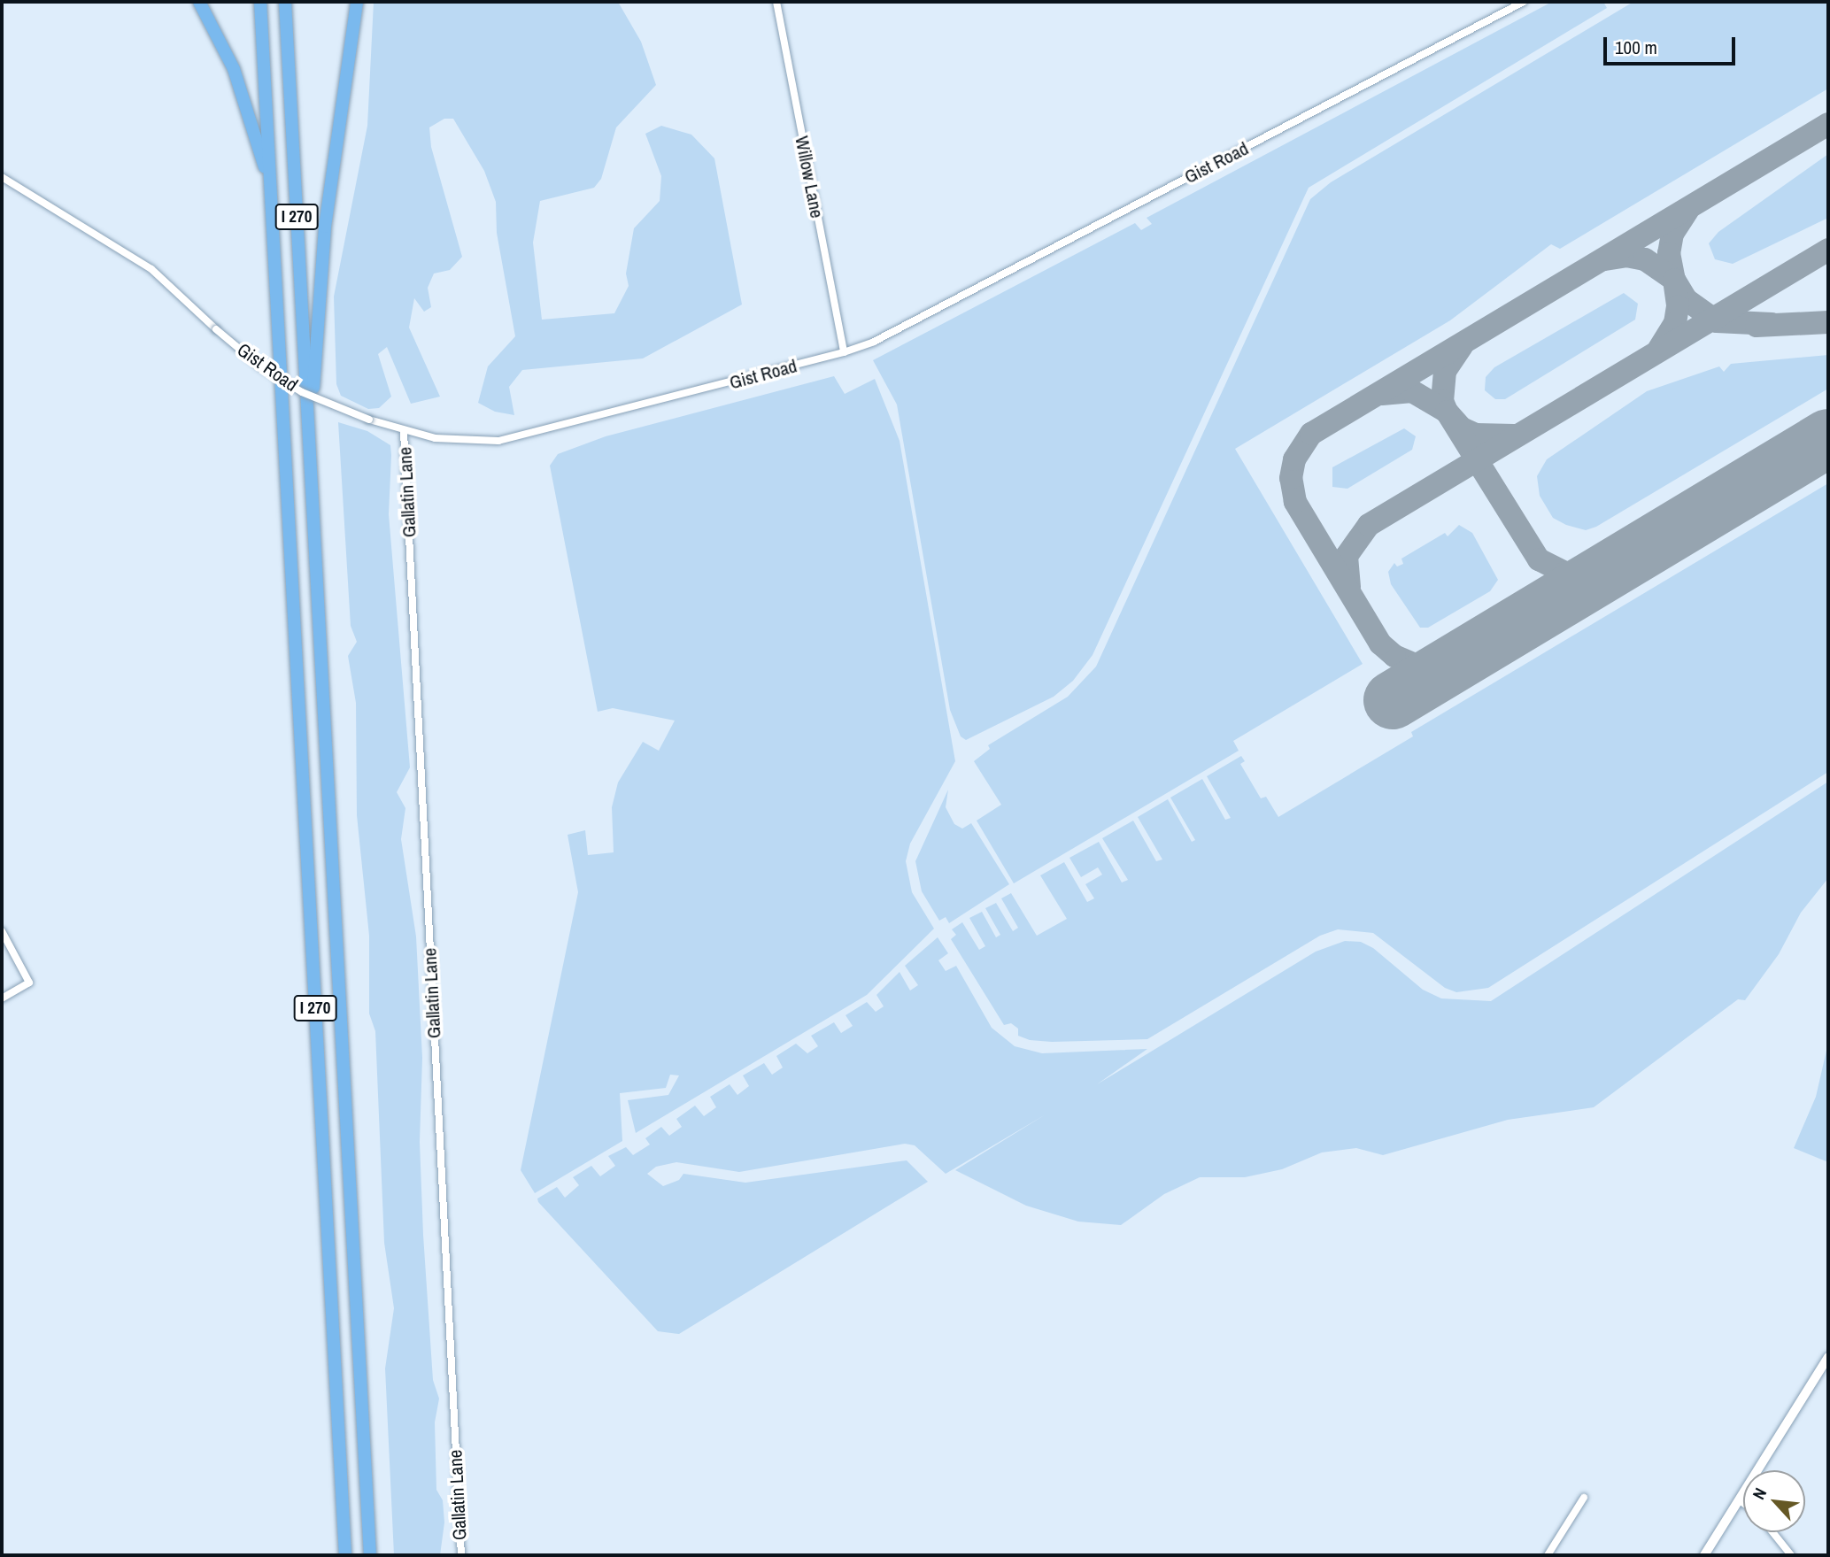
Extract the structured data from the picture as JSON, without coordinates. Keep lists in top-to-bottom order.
{
  "streets": {
    "highway": ["I 270"],
    "street": ["Gist Road", "Willow Lane", "Gallatin Lane"]
  },
  "crossings": [
    ["Gist Road", "Willow Lane"],
    ["Gist Road", "Gallatin Lane"]
  ],
  "scale_bar": "100 m",
  "north": "top left"
}
